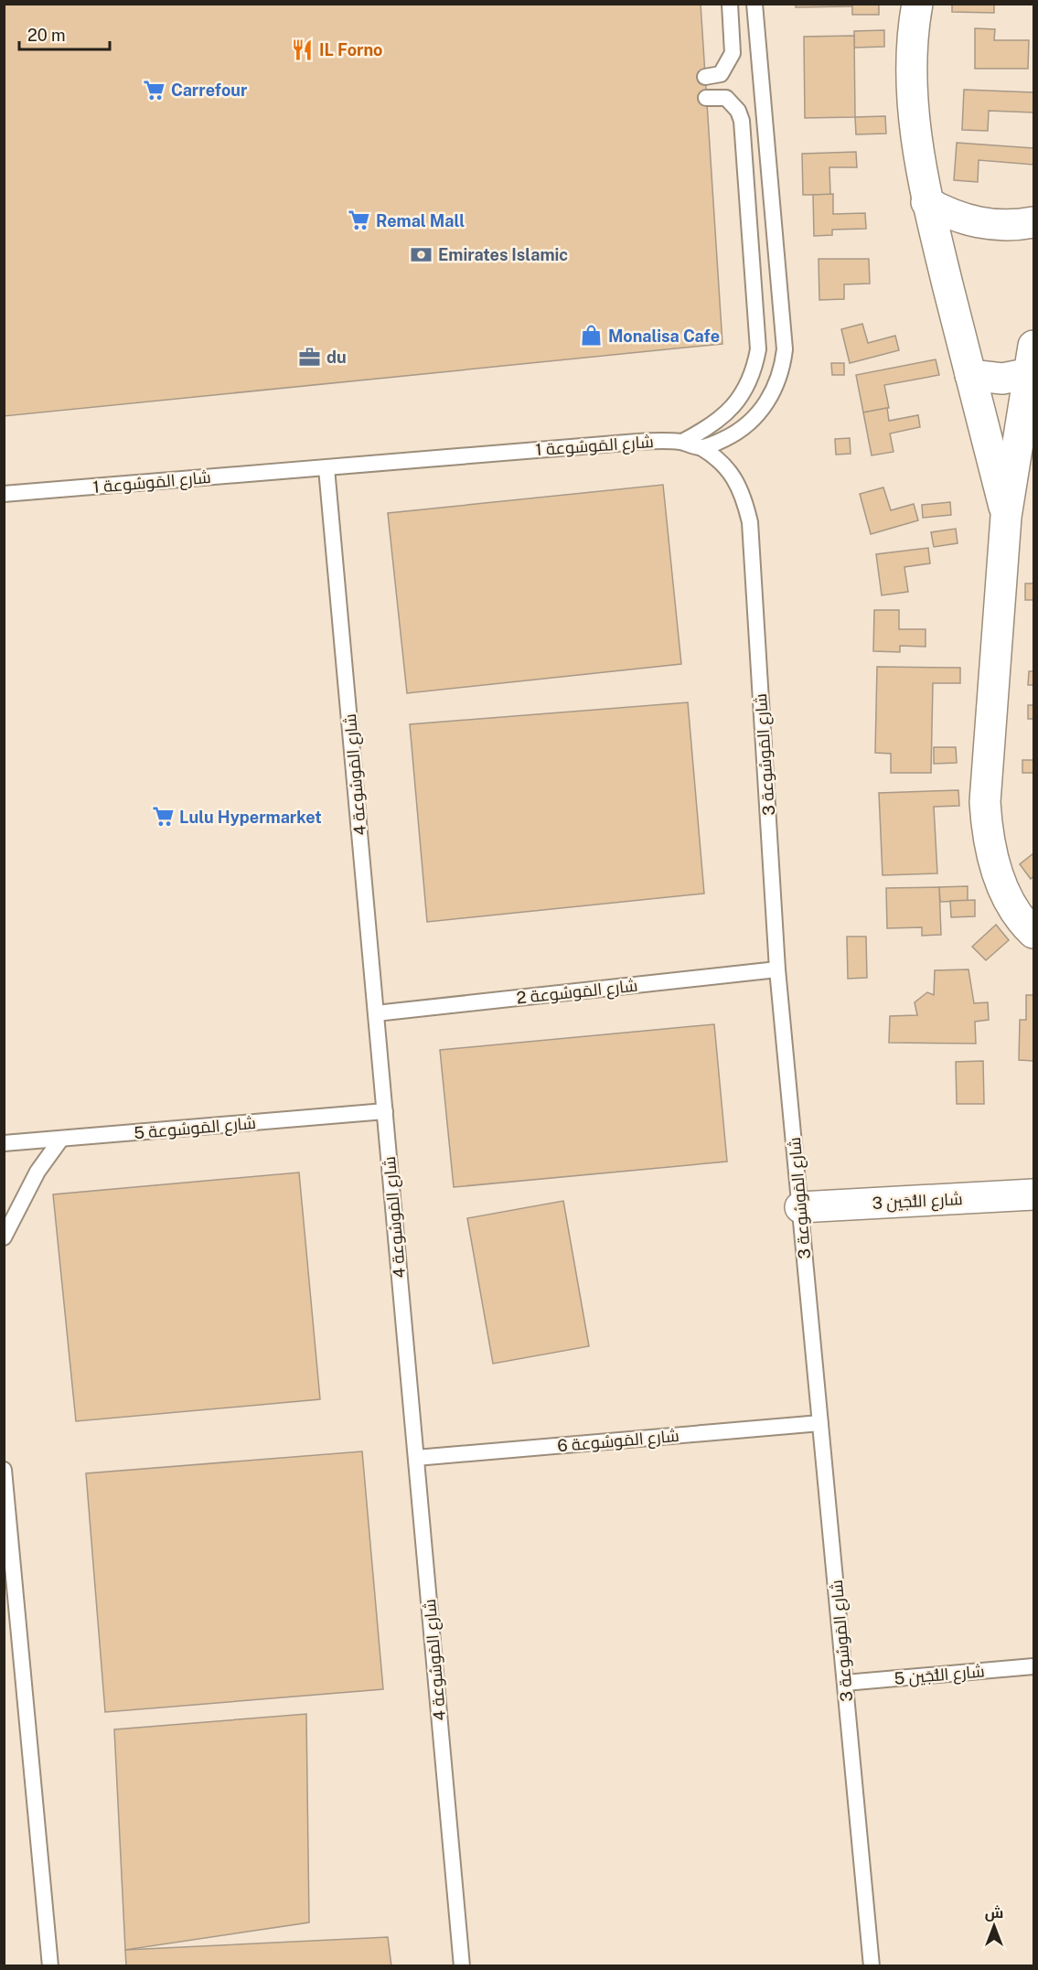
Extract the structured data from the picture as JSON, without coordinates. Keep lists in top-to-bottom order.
{
  "streets": {
    "street": ["شارع اللُّجَين 3"],
    "lane": [
      "شارع المَوسُوعة 1",
      "شارع المَوسُوعة 3",
      "شارع المَوسُوعة 4",
      "شارع المَوسُوعة 2",
      "شارع المَوسُوعة 5",
      "شارع المَوسُوعة 6",
      "شارع اللُّجَين 5"
    ]
  },
  "crossings": [
    ["شارع المَوسُوعة 1", "شارع المَوسُوعة 3"],
    ["شارع المَوسُوعة 1", "شارع المَوسُوعة 4"],
    ["شارع المَوسُوعة 3", "شارع المَوسُوعة 2"],
    ["شارع المَوسُوعة 3", "شارع اللُّجَين 3"],
    ["شارع المَوسُوعة 3", "شارع المَوسُوعة 6"],
    ["شارع المَوسُوعة 3", "شارع اللُّجَين 5"],
    ["شارع المَوسُوعة 4", "شارع المَوسُوعة 2"],
    ["شارع المَوسُوعة 4", "شارع المَوسُوعة 5"],
    ["شارع المَوسُوعة 4", "شارع المَوسُوعة 6"]
  ],
  "places": {
    "restaurant": ["IL Forno"],
    "supermarket": ["Carrefour", "Remal Mall", "Lulu Hypermarket"],
    "bank": ["Emirates Islamic"],
    "shop": ["Monalisa Cafe"],
    "office": ["du"]
  },
  "scale_bar": "20 m",
  "north": "top"
}
